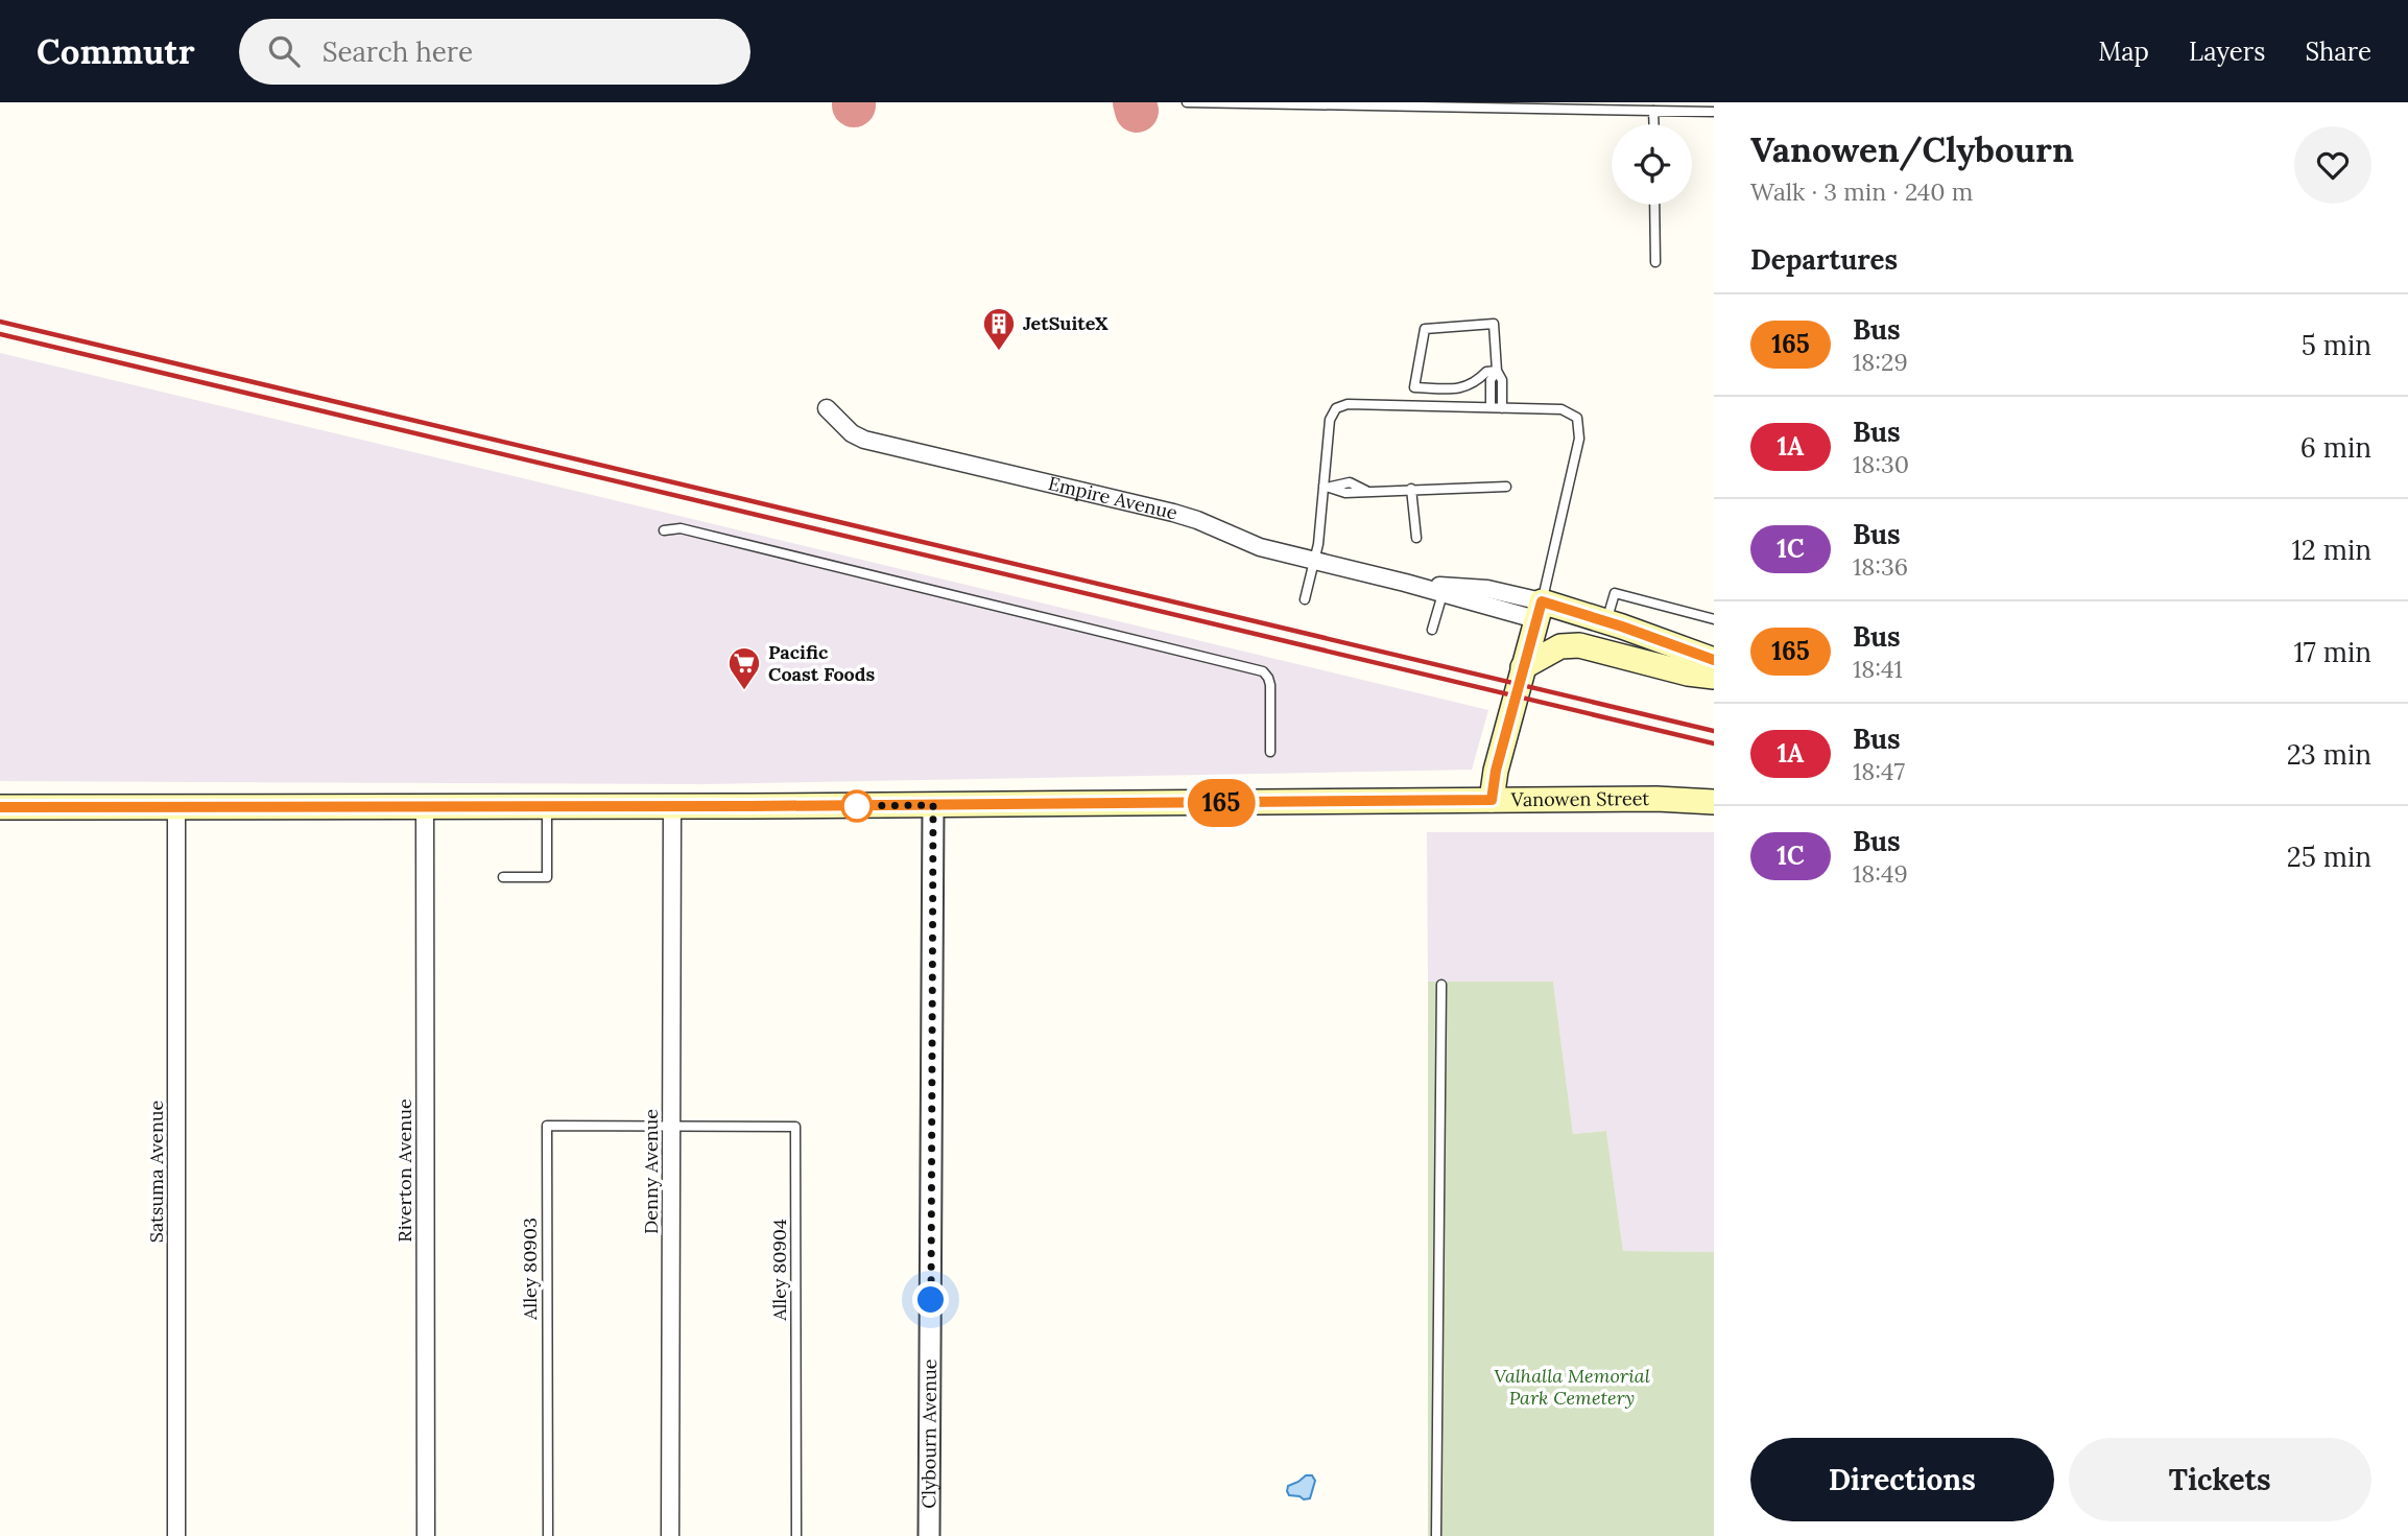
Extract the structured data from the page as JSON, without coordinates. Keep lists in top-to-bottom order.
{
  "streets": {
    "main road": ["Empire Avenue", "Vanowen Street"],
    "street": [
      "Riverton Avenue",
      "Satsuma Avenue",
      "Denny Avenue",
      "Clybourn Avenue"
    ],
    "lane": ["Alley 80903", "Alley 80904"]
  },
  "crossings": [
    ["Vanowen Street", "Riverton Avenue"],
    ["Vanowen Street", "Satsuma Avenue"],
    ["Vanowen Street", "Denny Avenue"],
    ["Vanowen Street", "Clybourn Avenue"],
    ["Denny Avenue", "Alley 80903"],
    ["Denny Avenue", "Alley 80904"],
    ["Alley 80903", "Alley 80904"]
  ],
  "parks": ["Valhalla Memorial Park Cemetery"],
  "places": {
    "building": ["JetSuiteX"],
    "supermarket": ["Pacific Coast Foods"]
  },
  "lines": ["bus line 165"],
  "page": {
    "header": "Commutr",
    "search": "Search here",
    "nav": ["Map", "Layers", "Share"],
    "on_map": "165",
    "heading": [
      ["Vanowen/Clybourn", "Walk · 3 min · 240 m"],
      "Departures"
    ],
    "list": [
      {
        "mark": "165",
        "name": "Bus",
        "note": "18:29",
        "value": "5 min"
      },
      {
        "mark": "1A",
        "name": "Bus",
        "note": "18:30",
        "value": "6 min"
      },
      {
        "mark": "1C",
        "name": "Bus",
        "note": "18:36",
        "value": "12 min"
      },
      {
        "mark": "165",
        "name": "Bus",
        "note": "18:41",
        "value": "17 min"
      },
      {
        "mark": "1A",
        "name": "Bus",
        "note": "18:47",
        "value": "23 min"
      },
      {
        "mark": "1C",
        "name": "Bus",
        "note": "18:49",
        "value": "25 min"
      }
    ],
    "buttons": ["Directions", "Tickets"]
  }
}
